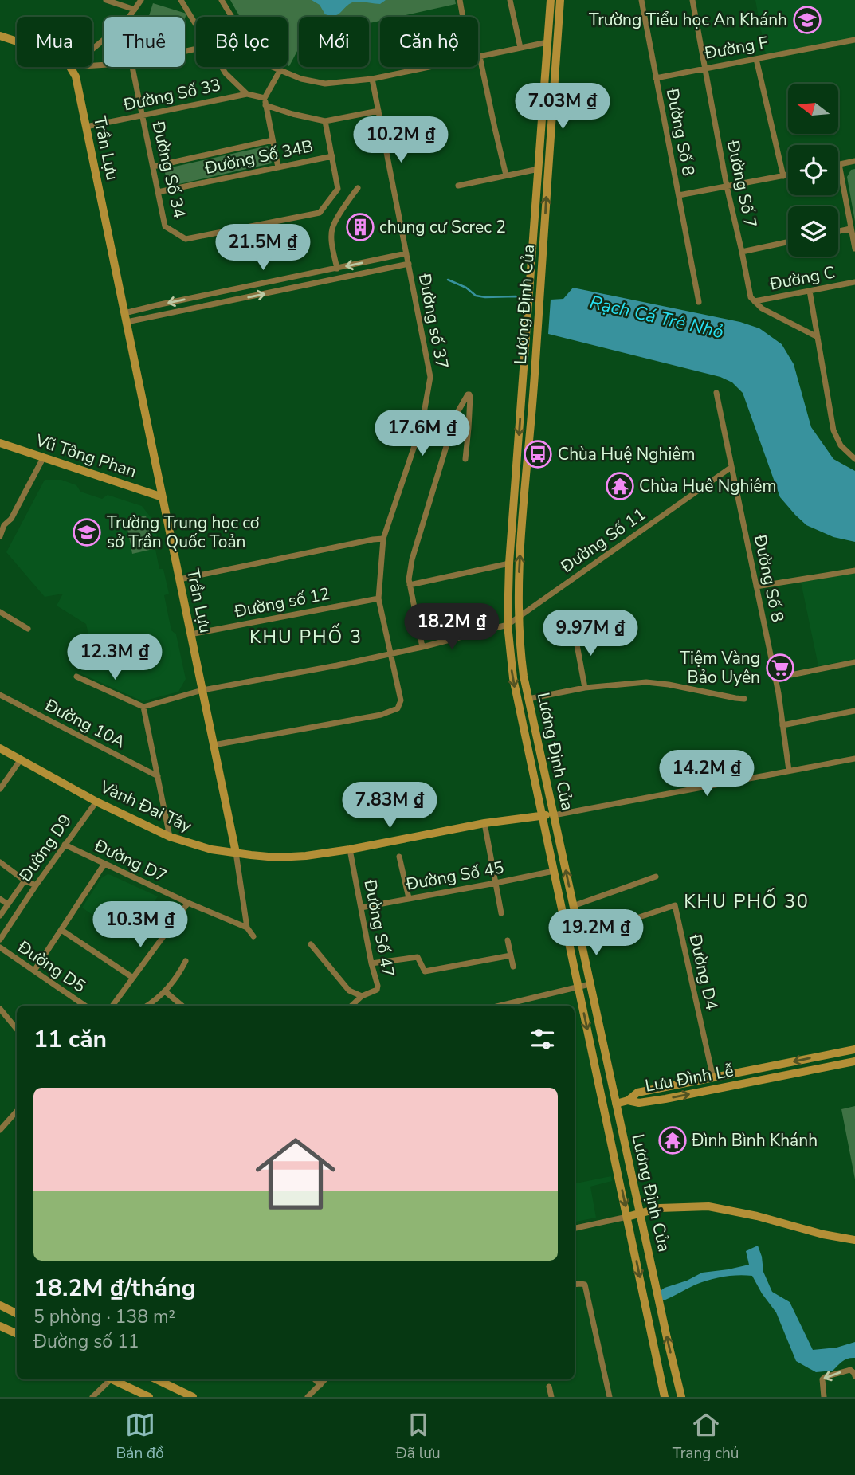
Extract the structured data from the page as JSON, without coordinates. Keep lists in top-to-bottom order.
{
  "streets": {
    "main road": [
      "Trần Lựu",
      "Lương Định Của",
      "Vũ Tông Phan",
      "Vành Đai Tây",
      "Lưu Đình Lễ"
    ],
    "street": [
      "Đường F",
      "Đường Số 33",
      "Đường Số 8",
      "Đường Số 34B",
      "Đường Số 34",
      "Đường Số 7",
      "Đường C",
      "Đường số 37",
      "Đường Số 11",
      "Đường số 12",
      "Đường 10A",
      "Đường D9",
      "Đường D7",
      "Đường Số 45",
      "Đường Số 47",
      "Đường D5",
      "Đường D4"
    ]
  },
  "crossings": [
    ["Đường F", "Đường Số 8"],
    ["Đường F", "Đường Số 7"],
    ["Đường Số 33", "Trần Lựu"],
    ["Đường Số 33", "Đường Số 34"],
    ["Đường Số 8", "Đường Số 11"],
    ["Trần Lựu", "Đường số 37"],
    ["Trần Lựu", "Vũ Tông Phan"],
    ["Trần Lựu", "Đường số 12"],
    ["Trần Lựu", "Vành Đai Tây"],
    ["Đường Số 34B", "Đường Số 34"],
    ["Đường Số 7", "Đường C"],
    ["Lương Định Của", "Đường Số 11"],
    ["Lương Định Của", "Vành Đai Tây"],
    ["Lương Định Của", "Đường Số 45"],
    ["Lương Định Của", "Đường D4"],
    ["Đường số 37", "Đường số 12"],
    ["Vành Đai Tây", "Đường D9"],
    ["Vành Đai Tây", "Đường Số 47"],
    ["Đường D9", "Đường D7"],
    ["Đường Số 45", "Đường Số 47"],
    ["Đường D4", "Lưu Đình Lễ"]
  ],
  "districts": ["KHU PHỐ 3", "KHU PHỐ 30"],
  "water": ["Rạch Cá Trê Nhỏ"],
  "places": {
    "school or university": ["Trường Tiểu học An Khánh", "Trường Trung học cơ sở Trần Quốc Toản"],
    "building": ["chung cư Screc 2"],
    "bus stop": ["Chùa Huệ Nghiêm"],
    "temple": ["Chùa Huê Nghiêm", "Đình Bình Khánh"],
    "supermarket": ["Tiệm Vàng Bảo Uyên"]
  },
  "north": "left",
  "page": {
    "chip": [
      "Mua",
      "Thuê",
      "Bộ lọc",
      "Mới",
      "Căn hộ"
    ],
    "price": [
      "7.03M ₫",
      "10.2M ₫",
      "21.5M ₫",
      "17.6M ₫",
      "18.2M ₫",
      "9.97M ₫",
      "12.3M ₫",
      "14.2M ₫",
      "7.83M ₫",
      "10.3M ₫",
      "19.2M ₫"
    ],
    "heading": "11 căn",
    "list": [
      {
        "name": "18.2M ₫/tháng",
        "note": "5 phòng · 138 m² · Đường số 11"
      }
    ],
    "tabs": ["Bản đồ", "Đã lưu", "Trang chủ"]
  }
}
